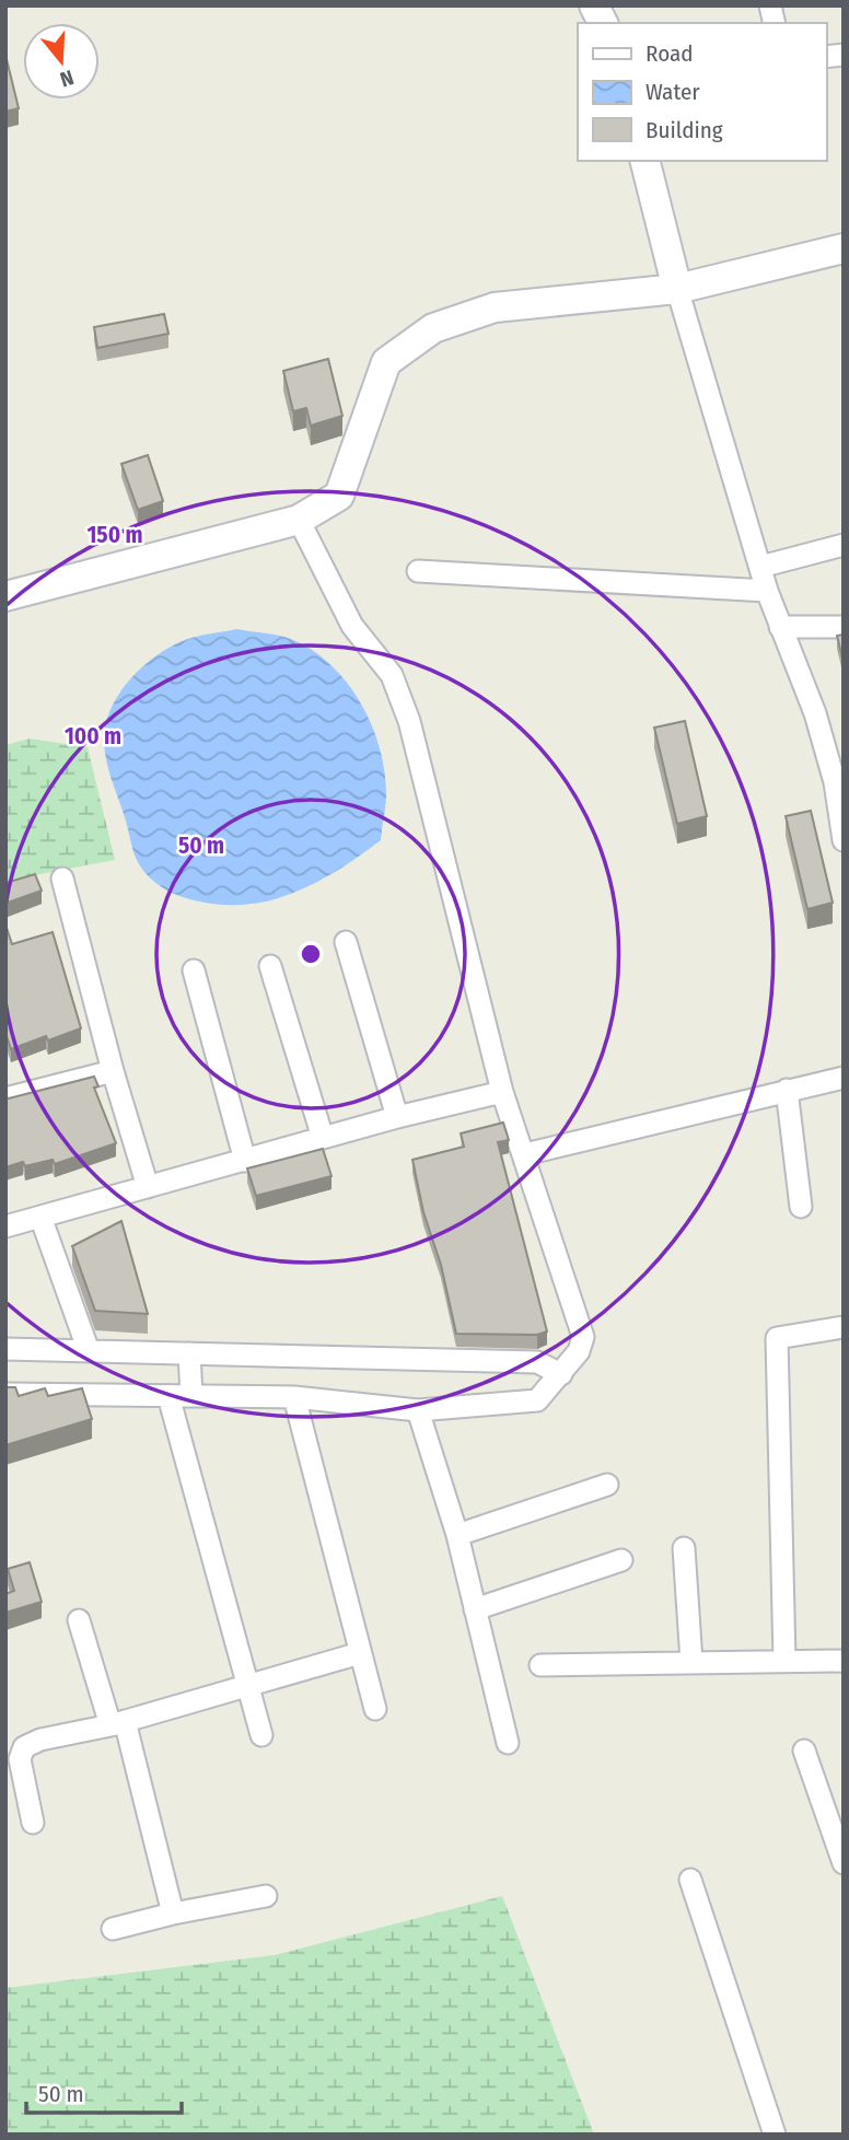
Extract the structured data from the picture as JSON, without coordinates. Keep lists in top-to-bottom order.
{
  "legend": ["Road", "Water", "Building"],
  "scale_bar": "50 m",
  "north": "bottom",
  "rings": ["150 m", "100 m", "50 m"]
}
